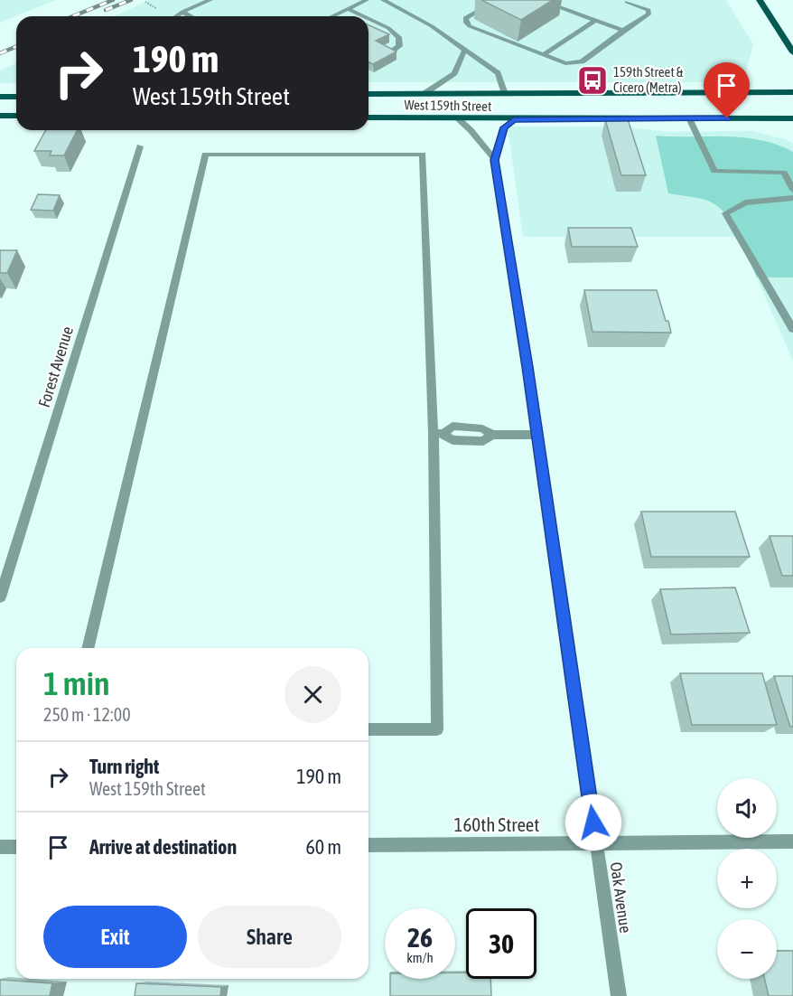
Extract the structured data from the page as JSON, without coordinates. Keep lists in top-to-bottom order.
{
  "streets": {
    "main road": ["West 159th Street"],
    "street": ["Forest Avenue", "160th Street", "Oak Avenue"]
  },
  "crossings": [
    ["West 159th Street", "Oak Avenue"],
    ["160th Street", "Oak Avenue"]
  ],
  "places": {
    "bus stop": ["159th Street & Cicero (Metra)"]
  },
  "page": {
    "turn": ["190 m", "West 159th Street"],
    "heading": ["1 min", "250 m · 12:00"],
    "list": [
      {
        "name": "Turn right",
        "note": "West 159th Street",
        "value": "190 m"
      },
      {
        "name": "Arrive at destination",
        "value": "60 m"
      }
    ],
    "map_buttons": ["+", "−"],
    "buttons": ["Exit", "Share"],
    "speed": "26 km/h",
    "limit": "30"
  }
}
